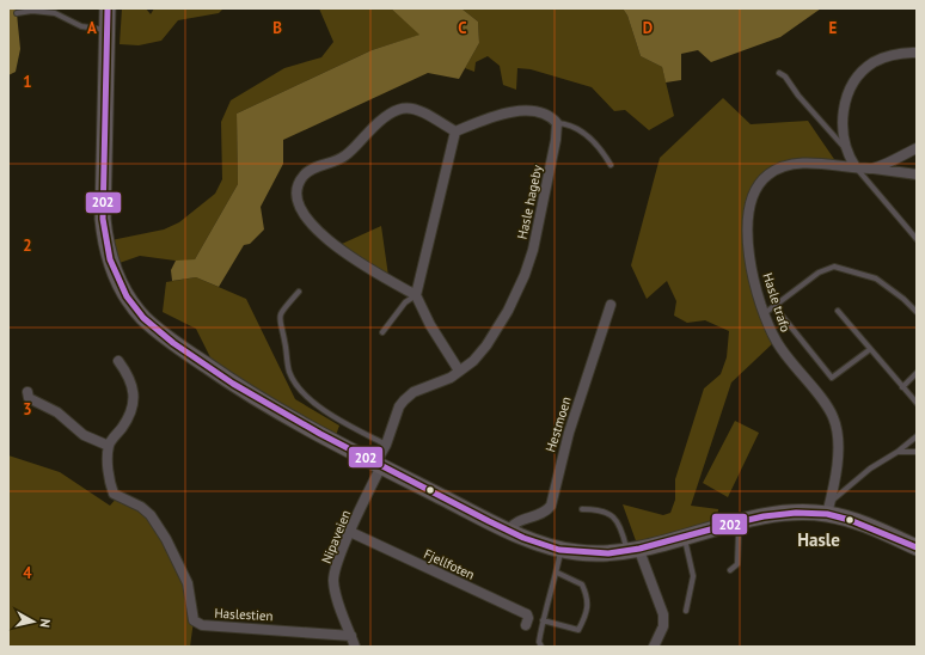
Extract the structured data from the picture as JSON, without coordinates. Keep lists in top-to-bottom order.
{
  "streets": {
    "street": [
      "Hasle hageby",
      "Hasle trafo",
      "Hestmoen",
      "Nipaveien",
      "Fjellfoten",
      "Haslestien"
    ]
  },
  "crossings": [
    ["Hasle hageby", "Nipaveien"],
    ["Nipaveien", "Fjellfoten"],
    ["Nipaveien", "Haslestien"]
  ],
  "districts": ["Hasle"],
  "lines": ["transit line 202"],
  "north": "right",
  "grid": {
    "columns": [
      "A",
      "B",
      "C",
      "D",
      "E"
    ],
    "rows": [
      "1",
      "2",
      "3",
      "4"
    ]
  }
}
